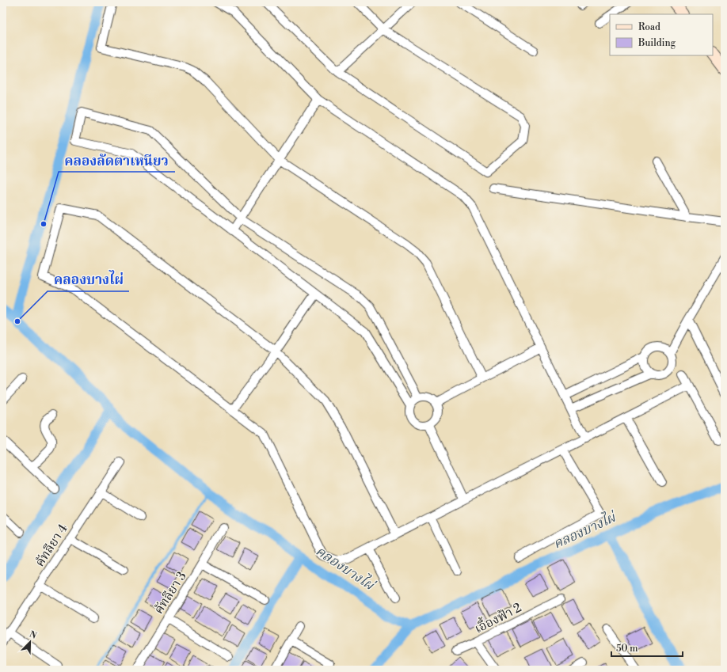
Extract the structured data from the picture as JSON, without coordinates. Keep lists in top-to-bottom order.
{
  "streets": {
    "street": ["คัทลียา 4", "คัทลียา 3", "เอื้องฟ้า 2"]
  },
  "water": ["คลองบางไผ่"],
  "places": ["คลองลัดตาเหนียว", "คลองบางไผ่"],
  "legend": ["Road", "Building"],
  "scale_bar": "50 m",
  "north": "top right"
}
